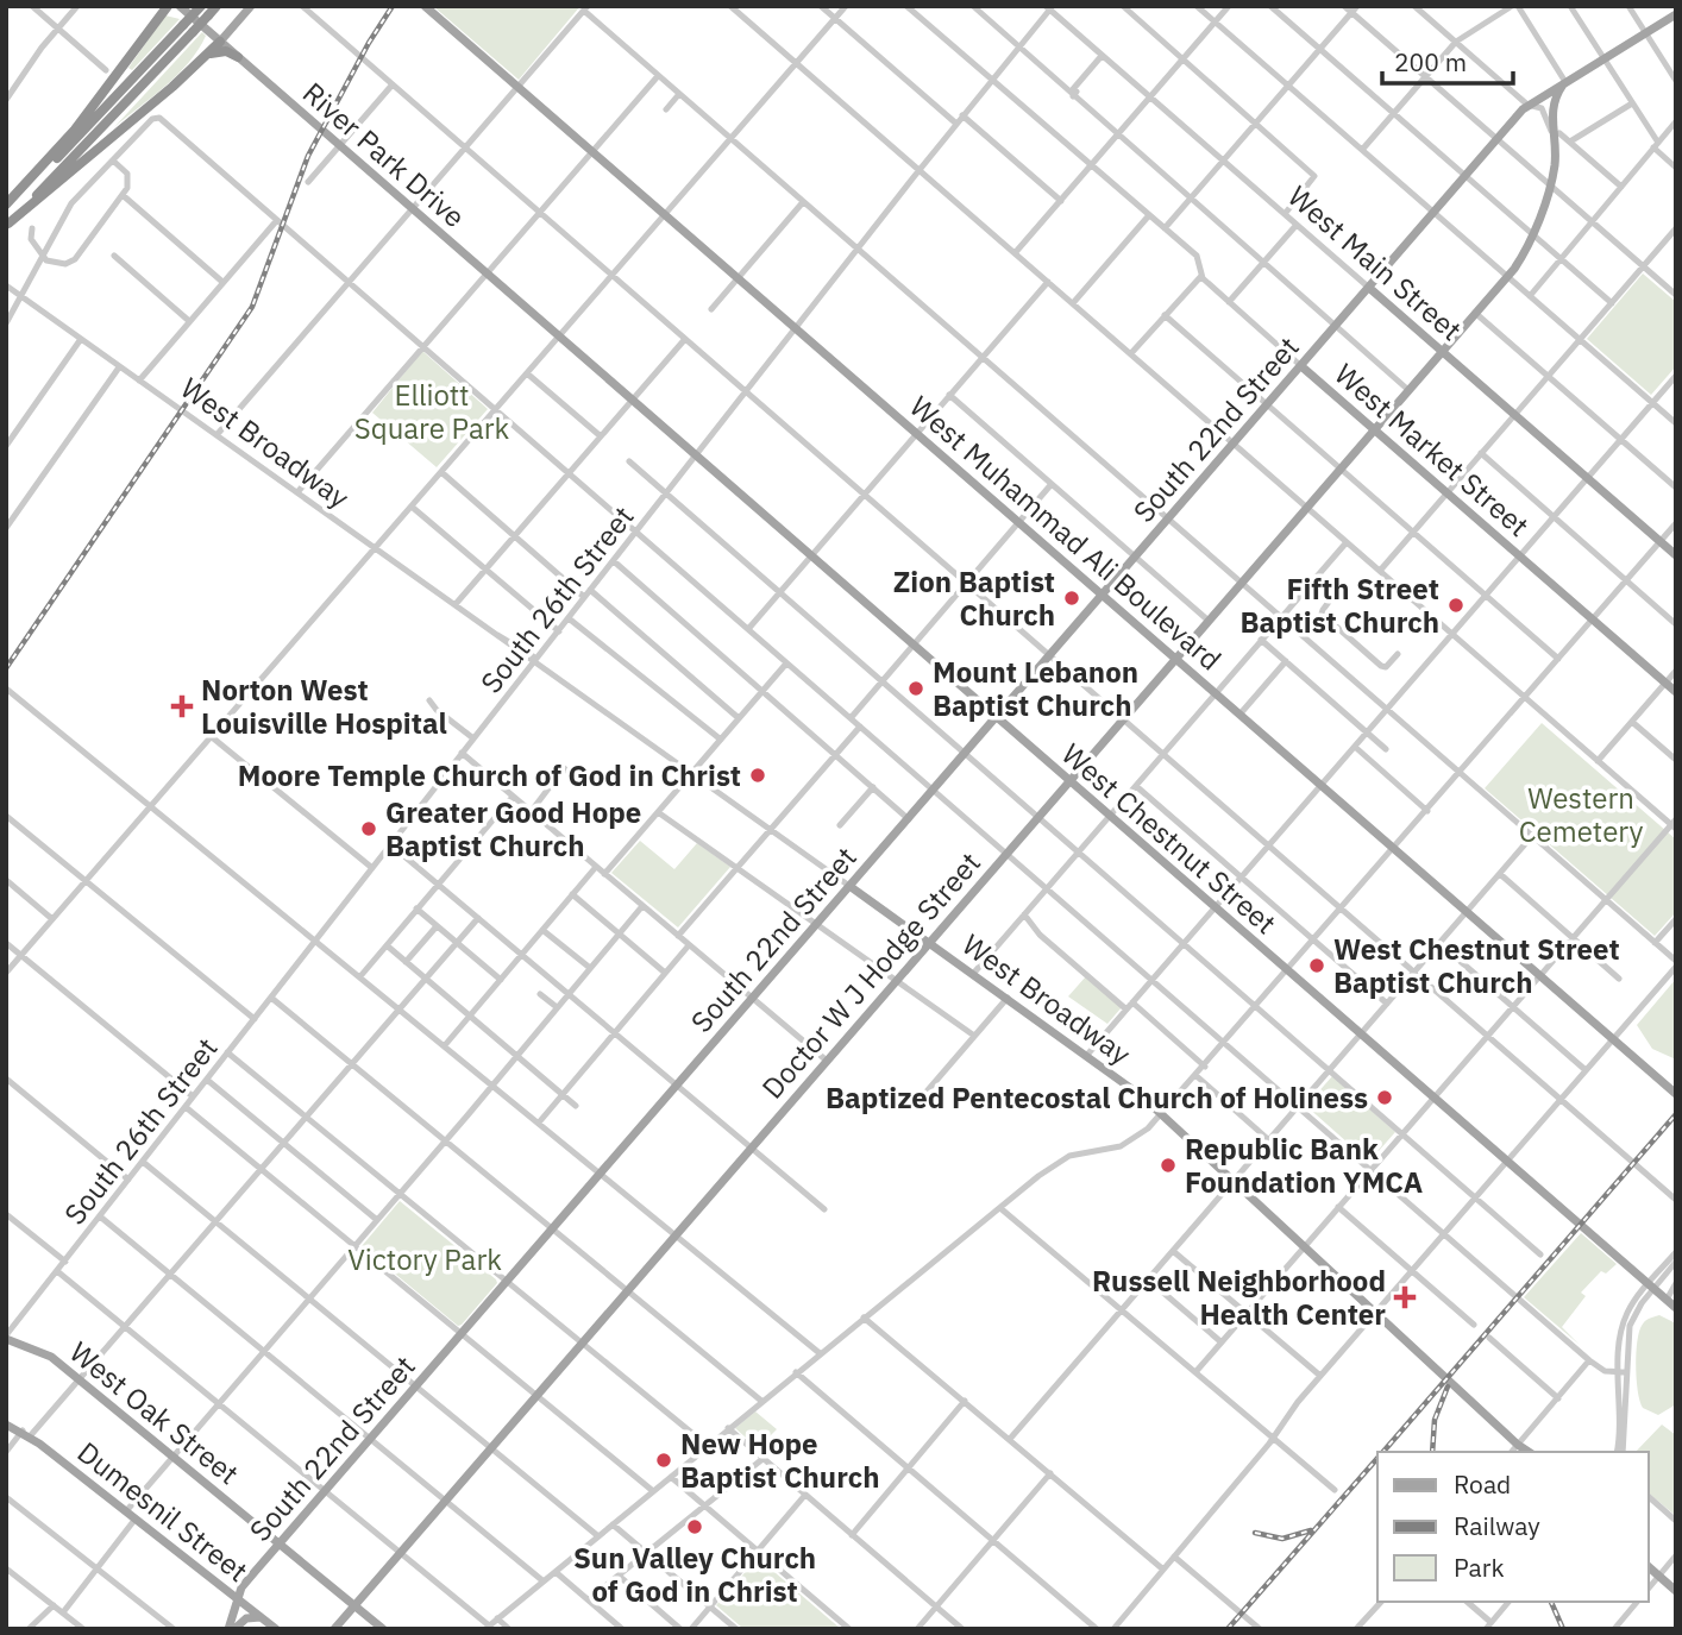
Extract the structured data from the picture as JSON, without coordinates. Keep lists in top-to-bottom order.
{
  "streets": {
    "main road": [
      "River Park Drive",
      "West Main Street",
      "South 22nd Street",
      "West Broadway",
      "West Market Street",
      "West Muhammad Ali Boulevard",
      "West Chestnut Street",
      "Doctor W J Hodge Street",
      "West Oak Street",
      "Dumesnil Street"
    ],
    "street": ["South 26th Street"]
  },
  "crossings": [
    ["River Park Drive", "West Chestnut Street"],
    ["West Main Street", "South 22nd Street"],
    ["West Main Street", "South 26th Street"],
    ["West Main Street", "Doctor W J Hodge Street"],
    ["South 22nd Street", "West Broadway"],
    ["South 22nd Street", "West Market Street"],
    ["South 22nd Street", "West Muhammad Ali Boulevard"],
    ["South 22nd Street", "West Chestnut Street"],
    ["South 22nd Street", "Doctor W J Hodge Street"],
    ["South 22nd Street", "West Oak Street"],
    ["South 22nd Street", "Dumesnil Street"],
    ["West Broadway", "South 26th Street"],
    ["West Broadway", "Doctor W J Hodge Street"],
    ["West Market Street", "South 26th Street"],
    ["West Market Street", "Doctor W J Hodge Street"],
    ["West Muhammad Ali Boulevard", "South 26th Street"],
    ["West Muhammad Ali Boulevard", "Doctor W J Hodge Street"],
    ["South 26th Street", "West Chestnut Street"],
    ["South 26th Street", "West Oak Street"],
    ["West Chestnut Street", "Doctor W J Hodge Street"],
    ["Doctor W J Hodge Street", "West Oak Street"]
  ],
  "parks": ["Elliott Square Park", "Western Cemetery", "Victory Park"],
  "places": {
    "other": [
      "Zion Baptist Church",
      "Fifth Street Baptist Church",
      "Mount Lebanon Baptist Church",
      "Moore Temple Church of God in Christ",
      "Greater Good Hope Baptist Church",
      "West Chestnut Street Baptist Church",
      "Baptized Pentecostal Church of Holiness",
      "Republic Bank Foundation YMCA",
      "New Hope Baptist Church",
      "Sun Valley Church of God in Christ"
    ],
    "health": ["Norton West Louisville Hospital", "Russell Neighborhood Health Center"]
  },
  "legend": ["Road", "Railway", "Park"],
  "scale_bar": "200 m"
}
